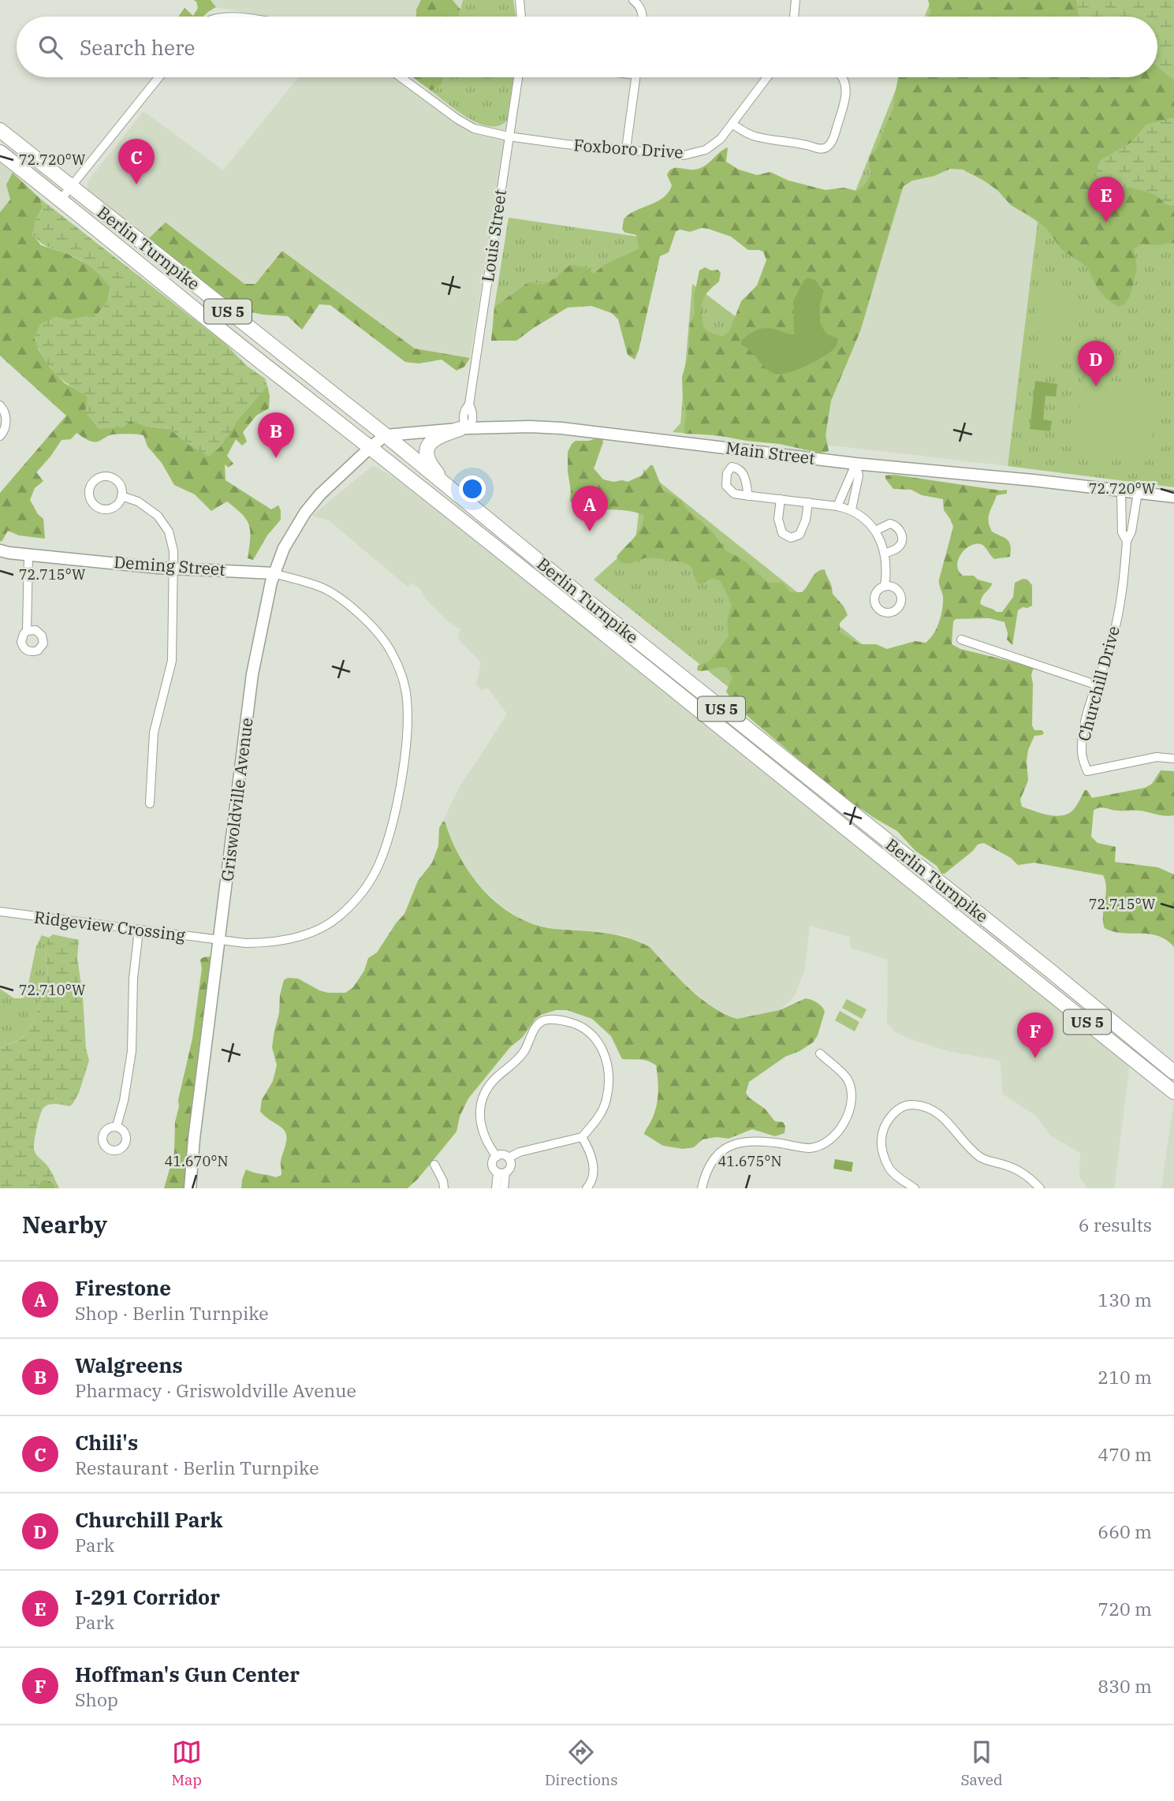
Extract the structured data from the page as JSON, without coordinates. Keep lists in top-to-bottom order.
{
  "streets": {
    "highway": ["Berlin Turnpike", "US 5"],
    "street": [
      "Foxboro Drive",
      "Louis Street",
      "Main Street",
      "Deming Street",
      "Churchill Drive",
      "Griswoldville Avenue",
      "Ridgeview Crossing"
    ]
  },
  "crossings": [
    ["Foxboro Drive", "Louis Street"],
    ["Louis Street", "Main Street"],
    ["Berlin Turnpike", "Main Street"],
    ["Berlin Turnpike", "Griswoldville Avenue"],
    ["Main Street", "Churchill Drive"],
    ["Deming Street", "Griswoldville Avenue"],
    ["Deming Street", "Ridgeview Crossing"],
    ["Griswoldville Avenue", "Ridgeview Crossing"]
  ],
  "page": {
    "search": "Search here",
    "pins": [
      "C",
      "E",
      "D",
      "B",
      "A",
      "F"
    ],
    "heading": ["Nearby", "6 results"],
    "list": [
      {
        "mark": "A",
        "name": "Firestone",
        "note": "Shop · Berlin Turnpike",
        "value": "130 m"
      },
      {
        "mark": "B",
        "name": "Walgreens",
        "note": "Pharmacy · Griswoldville Avenue",
        "value": "210 m"
      },
      {
        "mark": "C",
        "name": "Chili's",
        "note": "Restaurant · Berlin Turnpike",
        "value": "470 m"
      },
      {
        "mark": "D",
        "name": "Churchill Park",
        "note": "Park",
        "value": "660 m"
      },
      {
        "mark": "E",
        "name": "I-291 Corridor",
        "note": "Park",
        "value": "720 m"
      },
      {
        "mark": "F",
        "name": "Hoffman's Gun Center",
        "note": "Shop",
        "value": "830 m"
      }
    ],
    "nav": ["Map", "Directions", "Saved"]
  },
  "coordinates": [
    "72.720°W",
    "72.715°W",
    "72.710°W",
    "41.670°N",
    "41.675°N"
  ]
}
